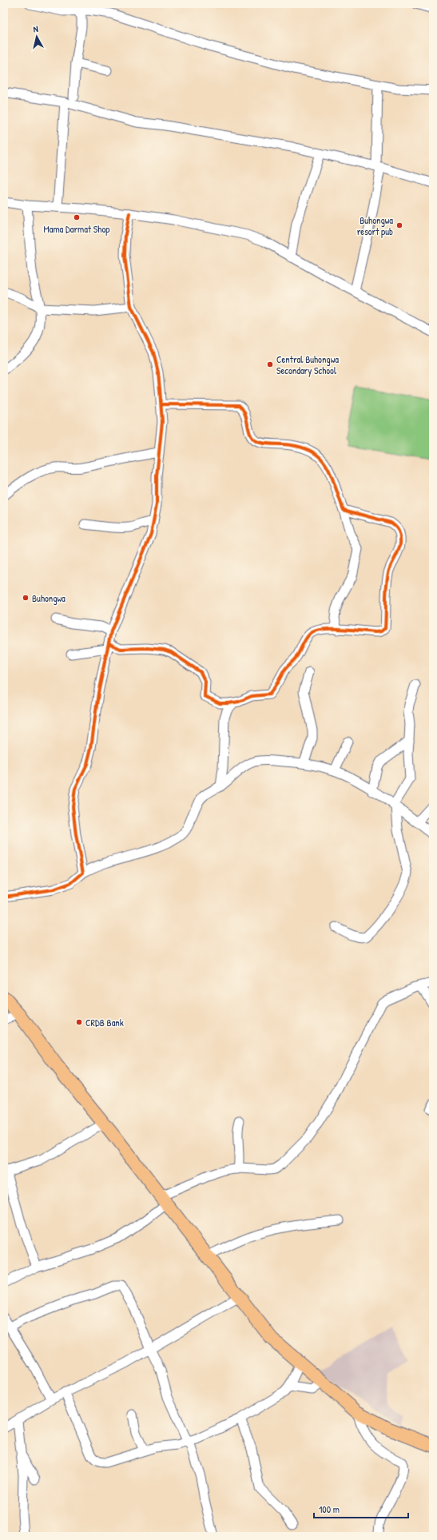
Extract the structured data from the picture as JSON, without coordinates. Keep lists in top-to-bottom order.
{
  "places": [
    "Mama Darmat Shop",
    "Buhongwa resort pub",
    "Central Buhongwa Secondary School",
    "Buhongwa",
    "CRDB Bank"
  ],
  "scale_bar": "100 m",
  "north": "top"
}
